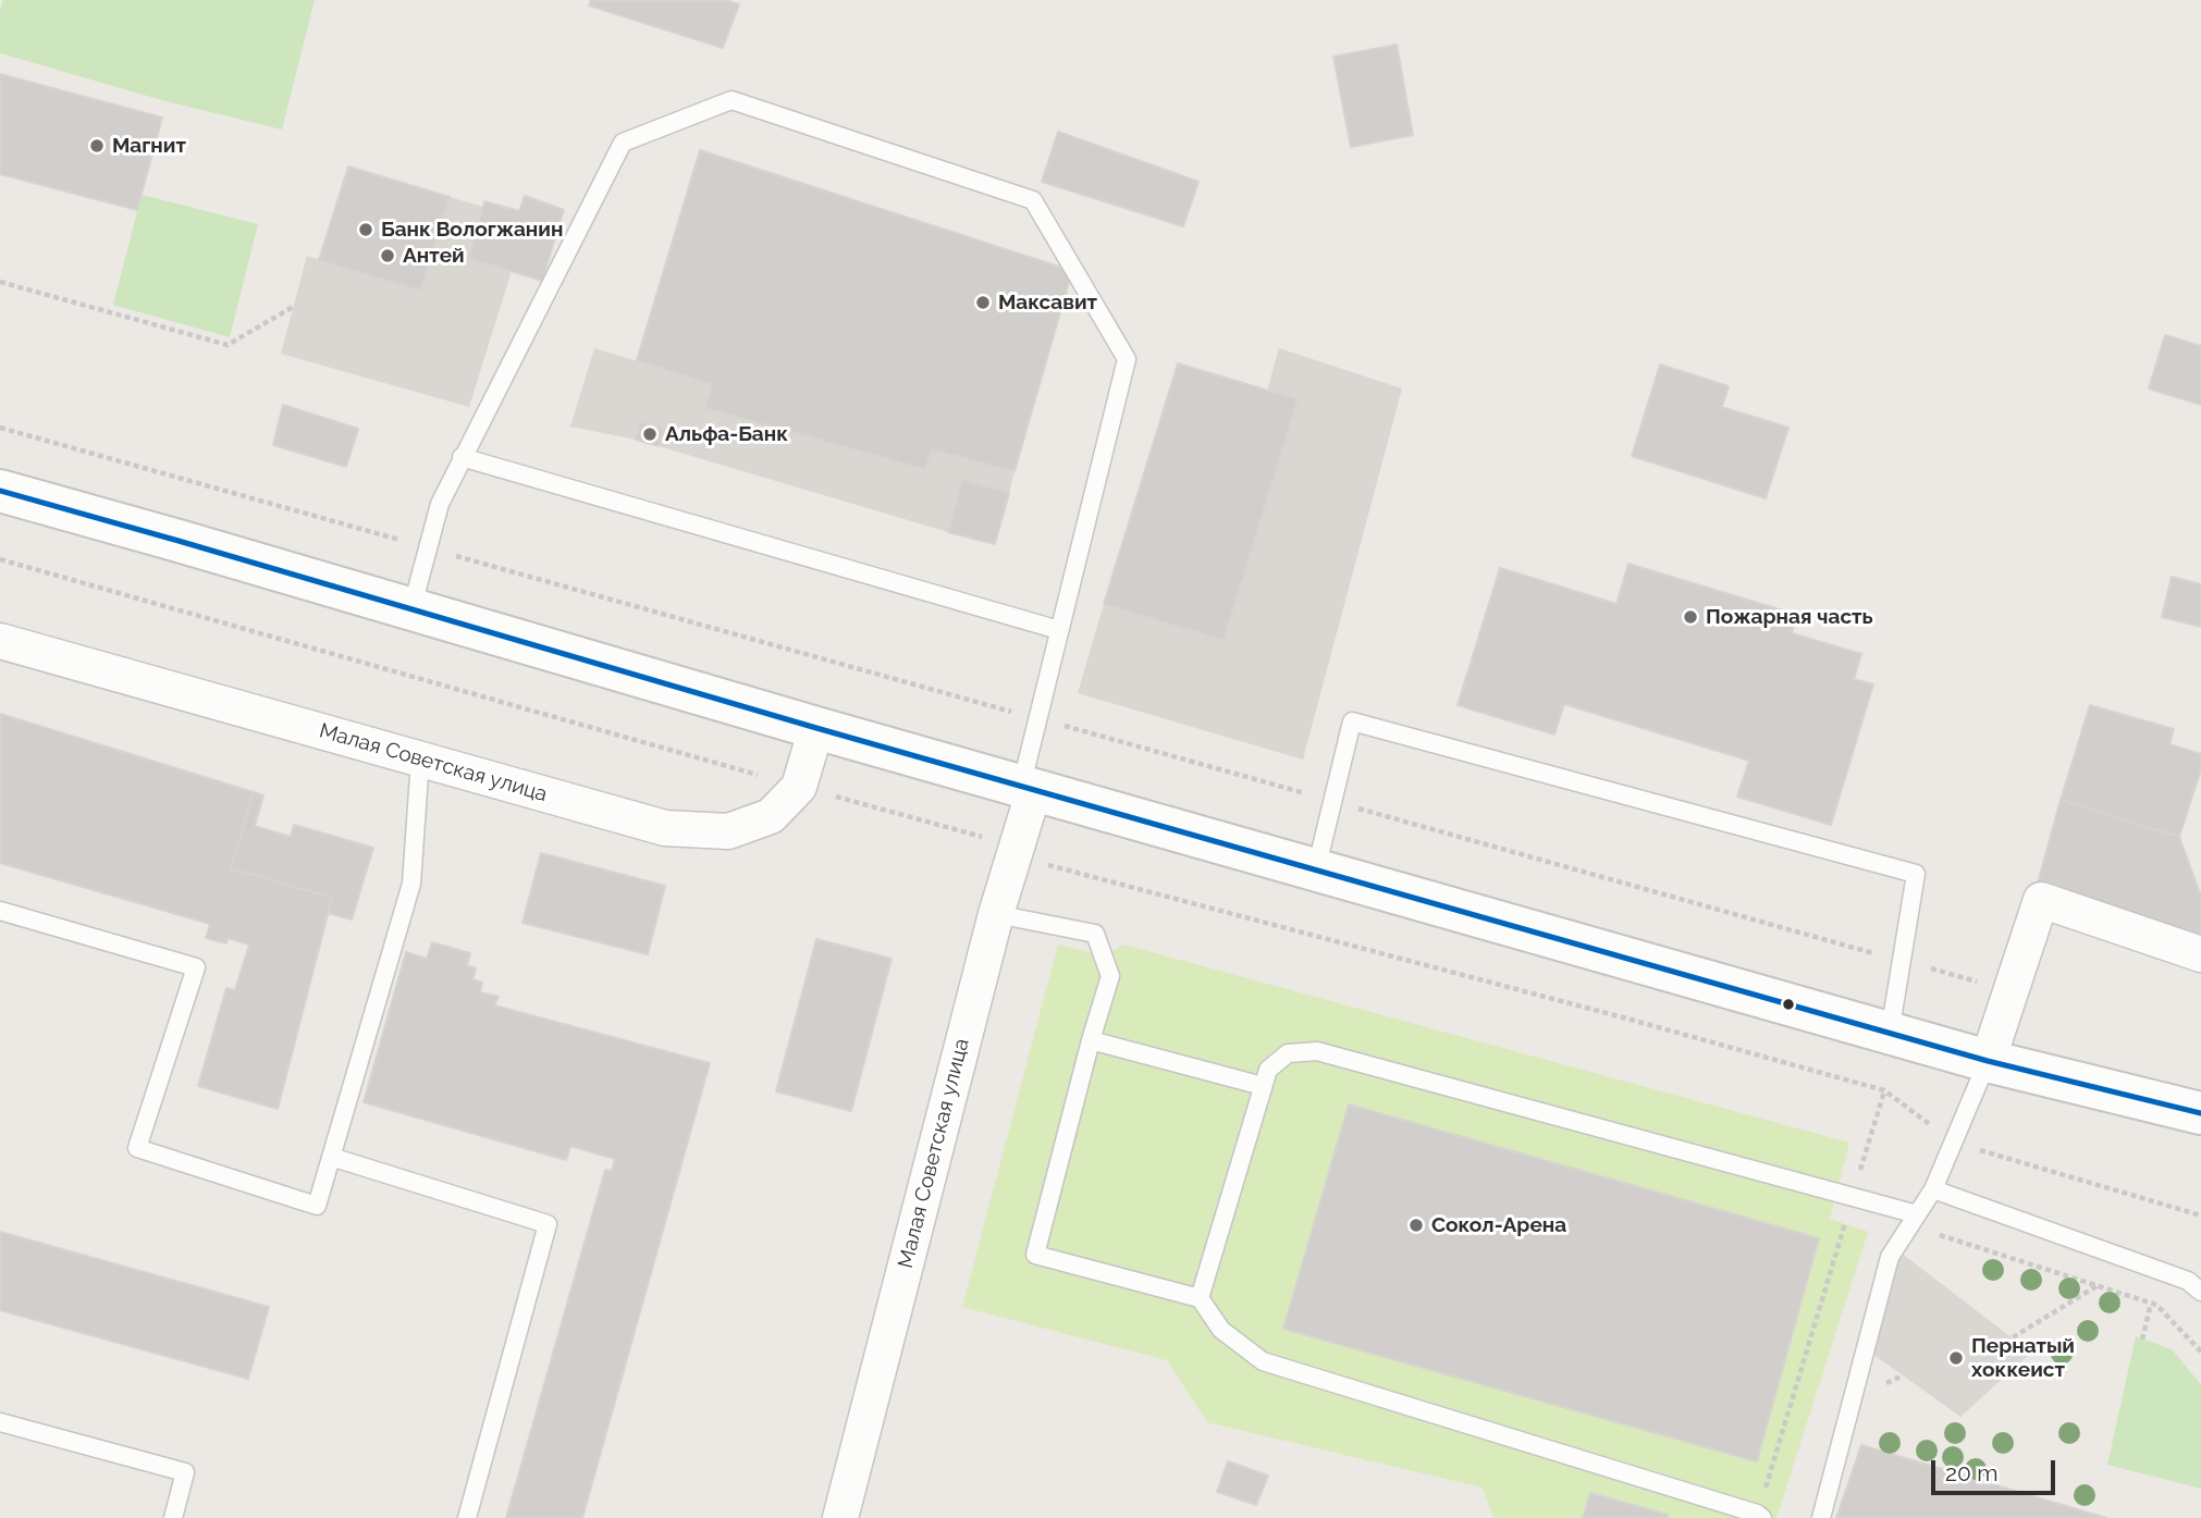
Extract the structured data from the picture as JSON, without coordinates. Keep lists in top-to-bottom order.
{
  "streets": {
    "street": ["Малая Советская улица"]
  },
  "places": [
    "Магнит",
    "Банк Вологжанин",
    "Антей",
    "Максавит",
    "Альфа-Банк",
    "Пожарная часть",
    "Сокол-Арена",
    "Пернатый хоккеист"
  ],
  "scale_bar": "20 m"
}
